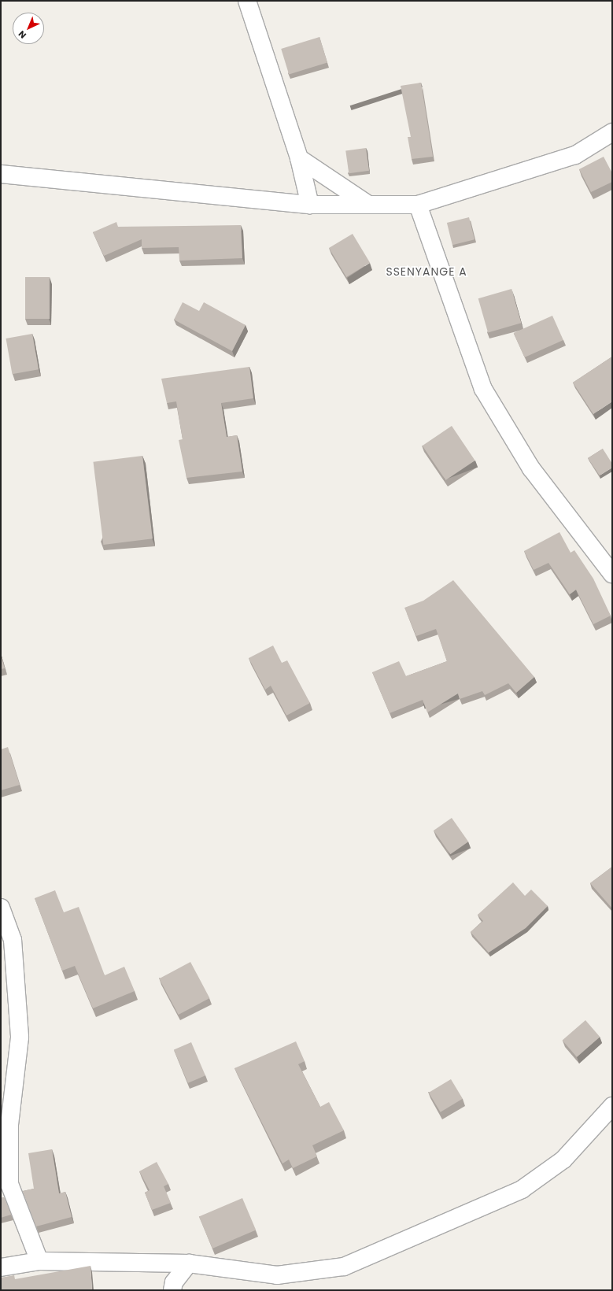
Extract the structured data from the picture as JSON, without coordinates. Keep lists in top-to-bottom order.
{
  "districts": ["SSENYANGE A"],
  "north": "bottom left"
}
